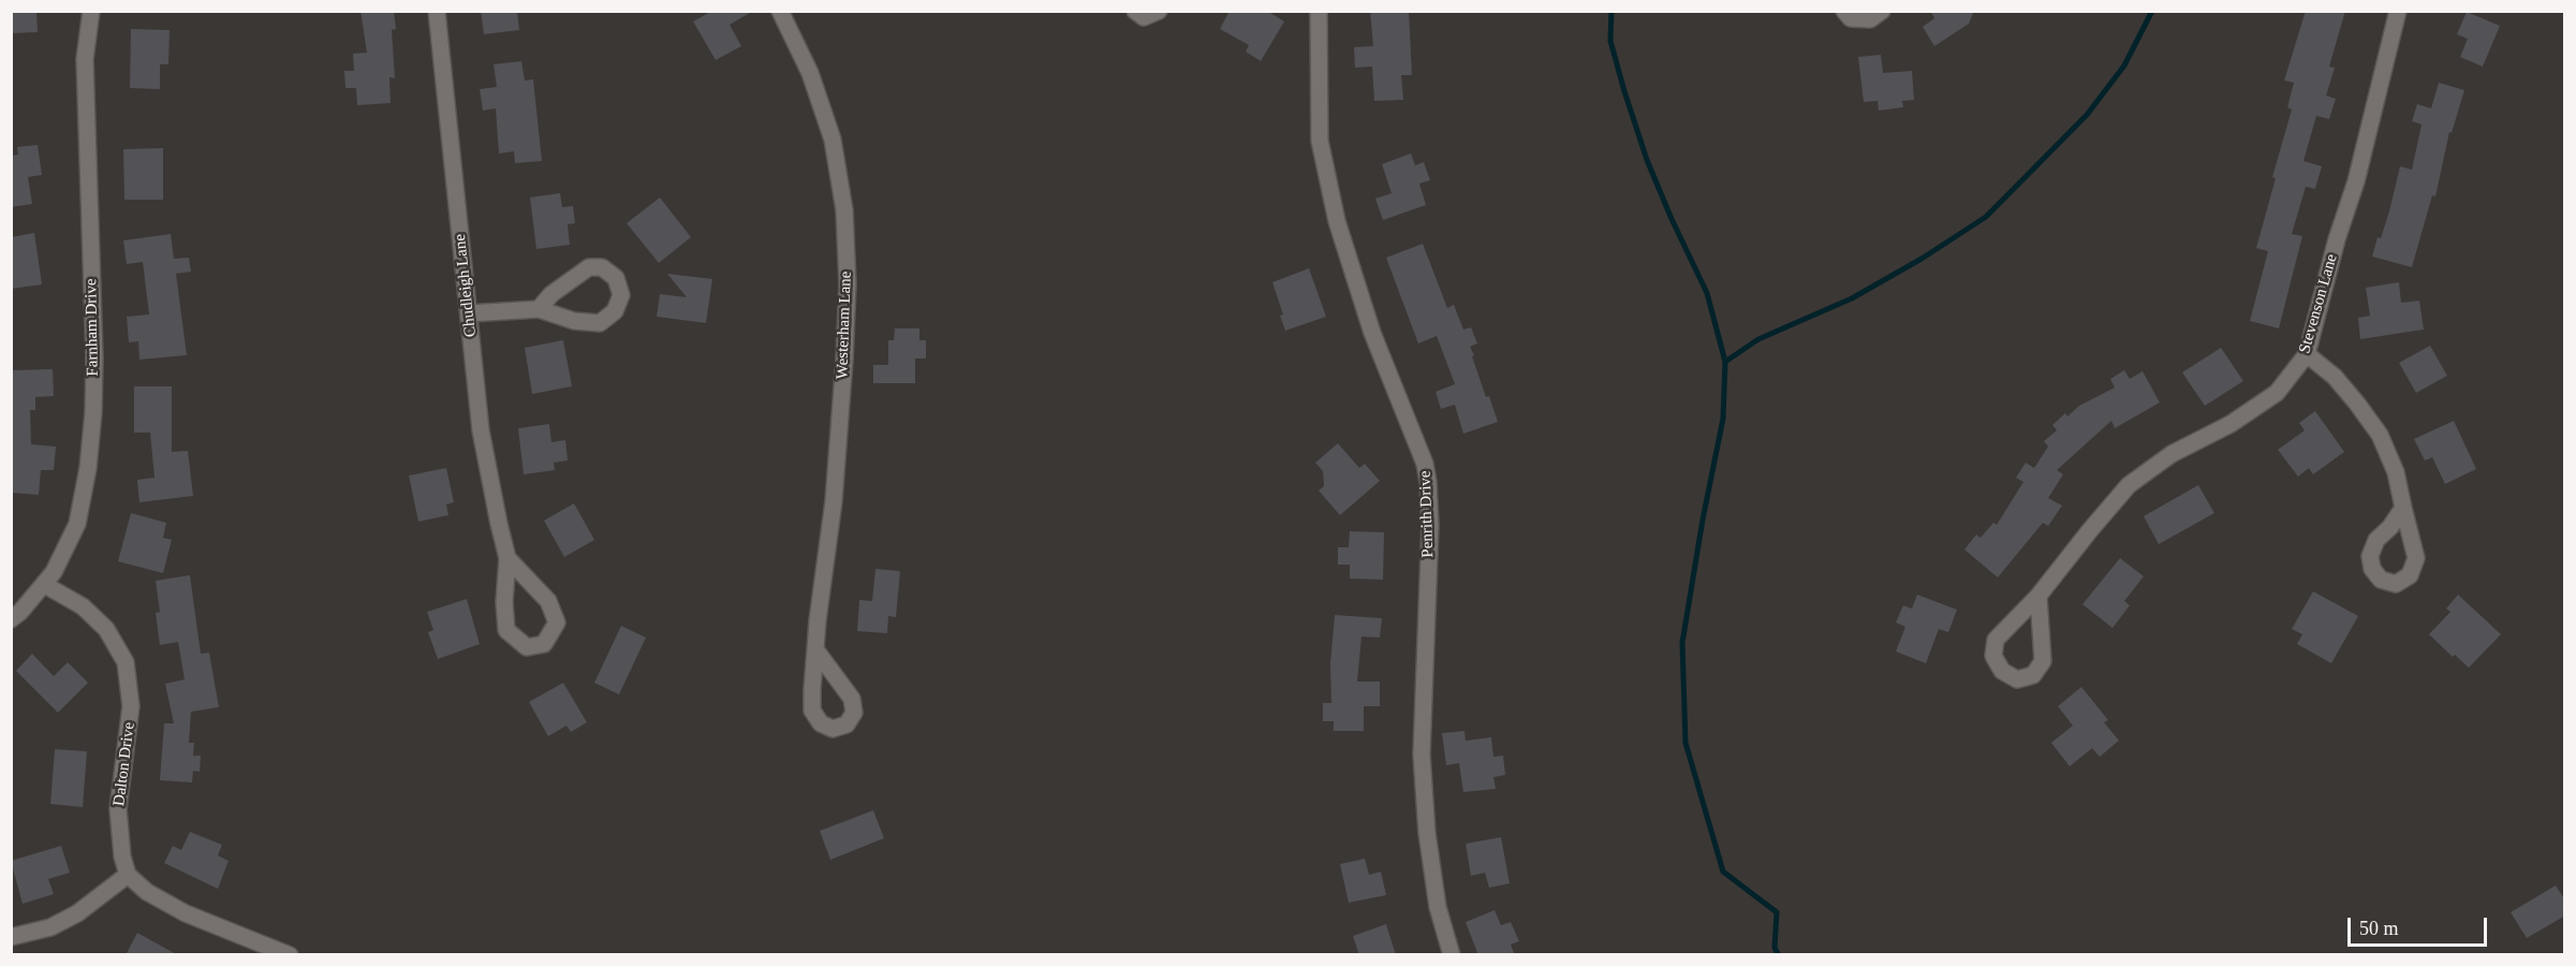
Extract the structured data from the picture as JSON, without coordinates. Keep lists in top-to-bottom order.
{
  "streets": {
    "street": [
      "Chudleigh Lane",
      "Stevenson Lane",
      "Westerham Lane",
      "Farnham Drive",
      "Penrith Drive",
      "Dalton Drive"
    ]
  },
  "crossings": [
    ["Farnham Drive", "Dalton Drive"]
  ],
  "scale_bar": "50 m"
}
